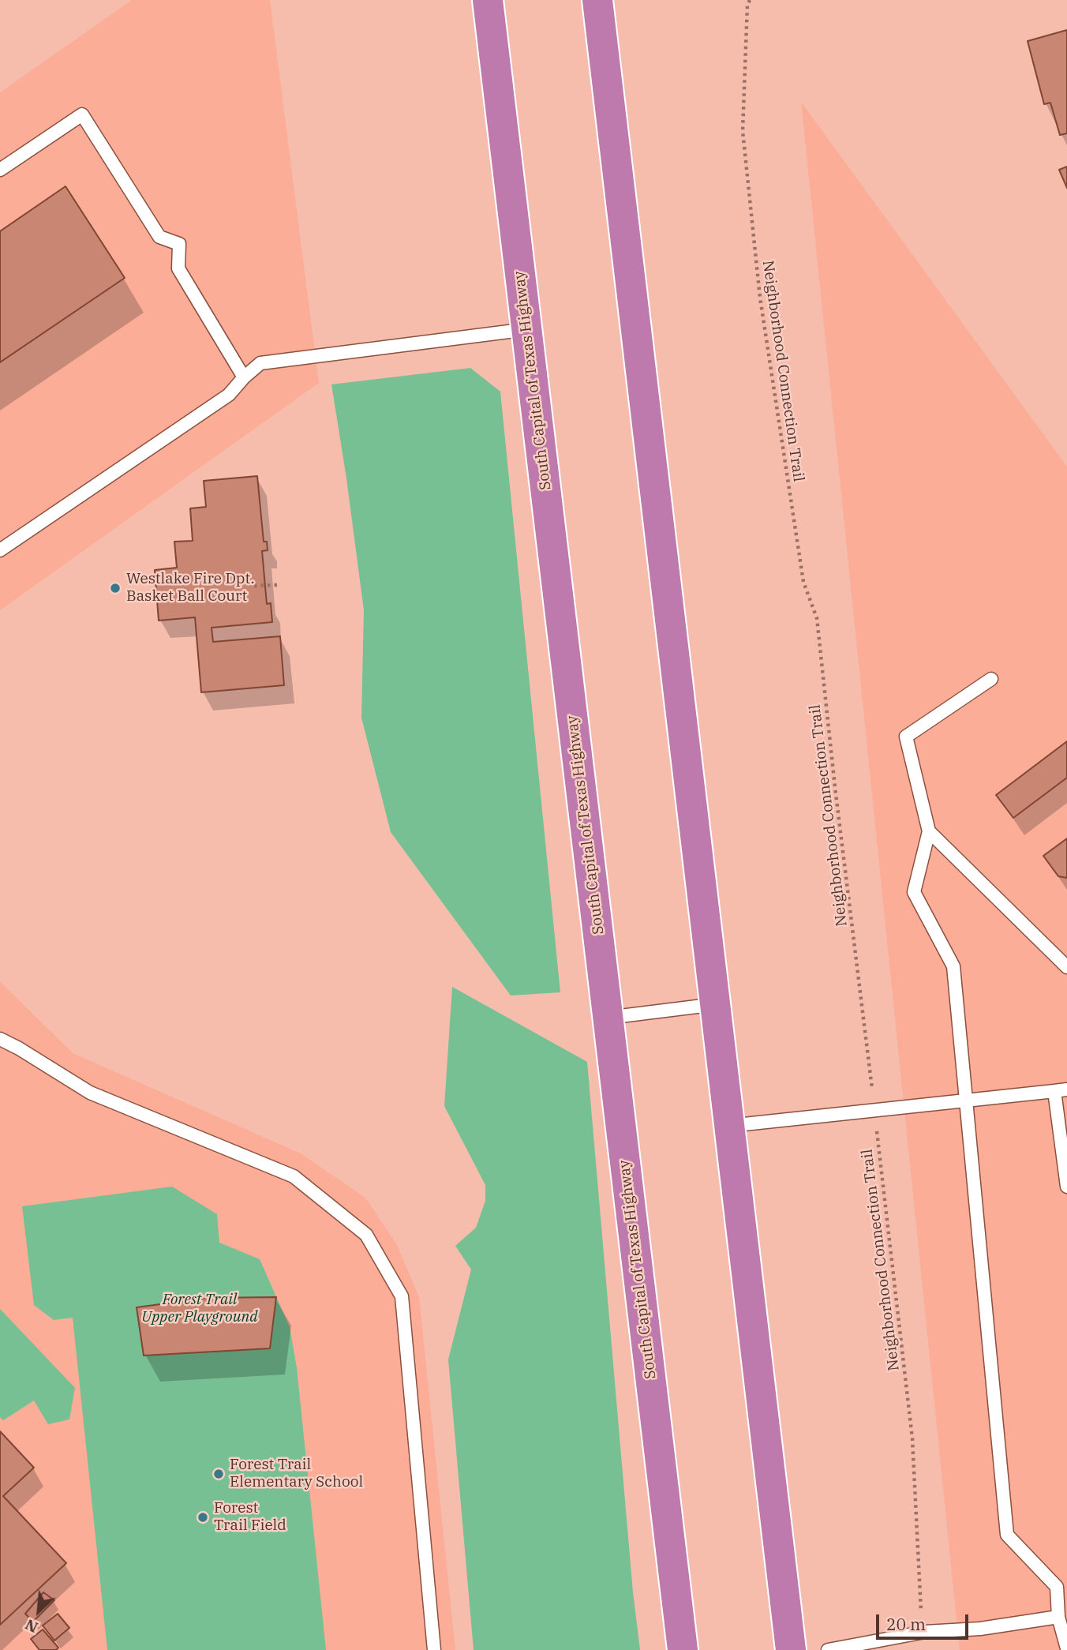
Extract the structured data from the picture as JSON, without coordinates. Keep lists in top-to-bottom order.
{
  "streets": {
    "highway": ["South Capital of Texas Highway"],
    "path": ["Neighborhood Connection Trail"]
  },
  "parks": ["Forest Trail Upper Playground"],
  "places": ["Westlake Fire Dpt. Basket Ball Court", "Forest Trail Elementary School", "Forest Trail Field"],
  "scale_bar": "20 m",
  "north": "bottom left"
}
